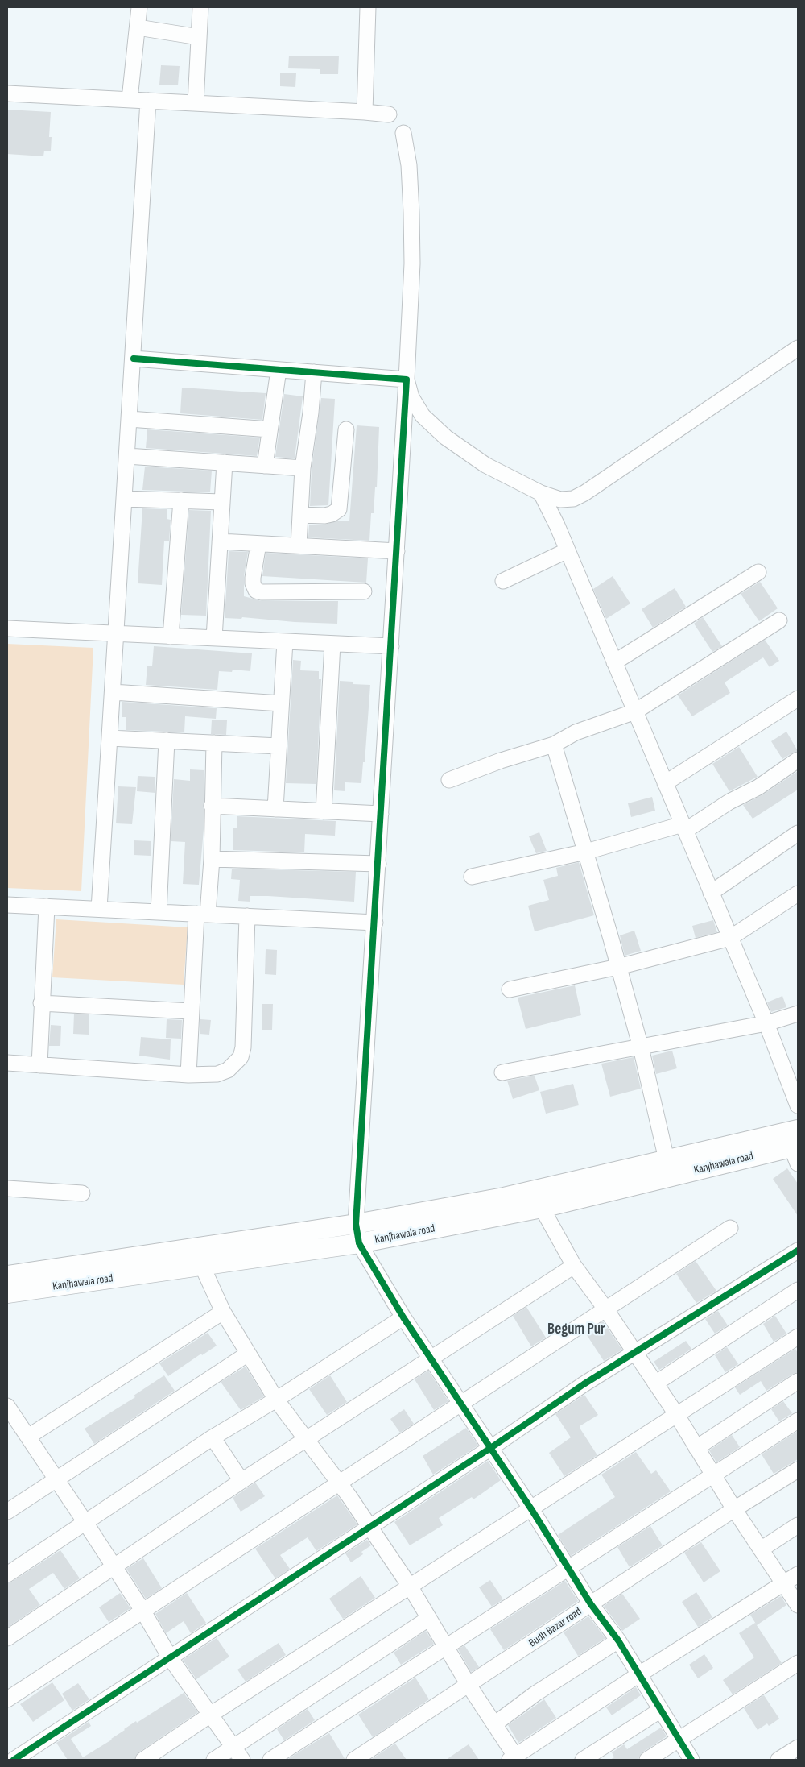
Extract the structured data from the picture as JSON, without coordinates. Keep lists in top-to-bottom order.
{
  "streets": {
    "main road": ["Kanjhawala road"],
    "street": ["Budh Bazar road"]
  },
  "districts": ["Begum Pur"]
}
